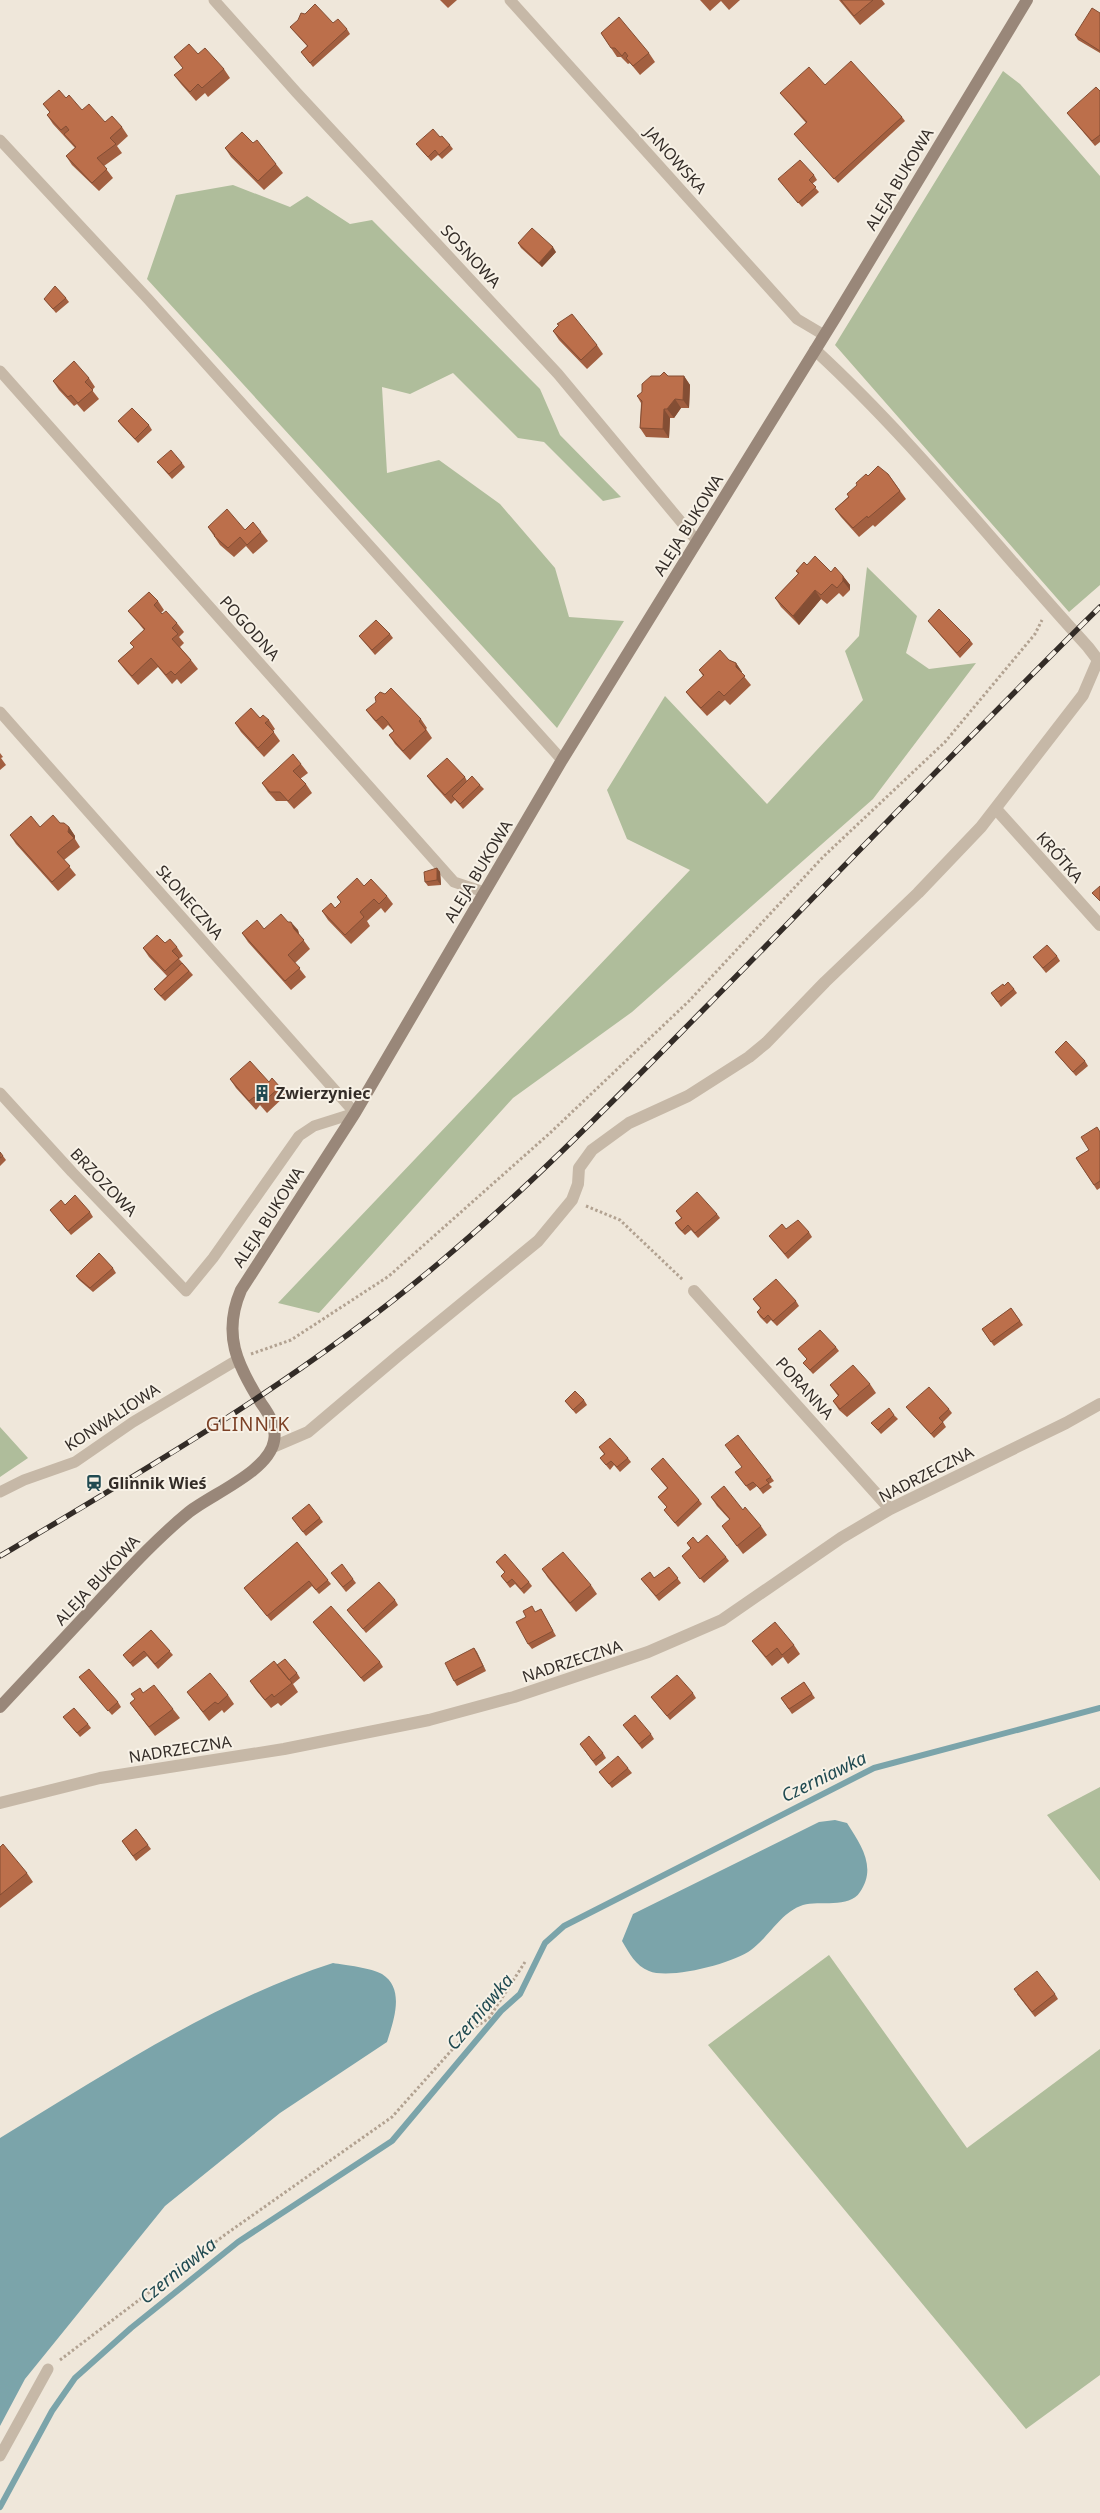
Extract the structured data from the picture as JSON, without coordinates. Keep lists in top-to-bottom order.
{
  "streets": {
    "street": [
      "ALEJA BUKOWA",
      "KRÓTKA",
      "PORANNA",
      "NADRZECZNA"
    ],
    "lane": [
      "JANOWSKA",
      "SOSNOWA",
      "POGODNA",
      "SŁONECZNA",
      "BRZOZOWA",
      "KONWALIOWA"
    ]
  },
  "crossings": [
    ["JANOWSKA", "ALEJA BUKOWA"],
    ["ALEJA BUKOWA", "SOSNOWA"],
    ["ALEJA BUKOWA", "POGODNA"],
    ["ALEJA BUKOWA", "SŁONECZNA"],
    ["ALEJA BUKOWA", "BRZOZOWA"],
    ["ALEJA BUKOWA", "KONWALIOWA"],
    ["SŁONECZNA", "BRZOZOWA"],
    ["PORANNA", "NADRZECZNA"]
  ],
  "districts": ["GLINNIK"],
  "water": ["Czerniawka"],
  "places": {
    "building": ["Zwierzyniec"],
    "station": ["Glinnik Wieś"]
  }
}
